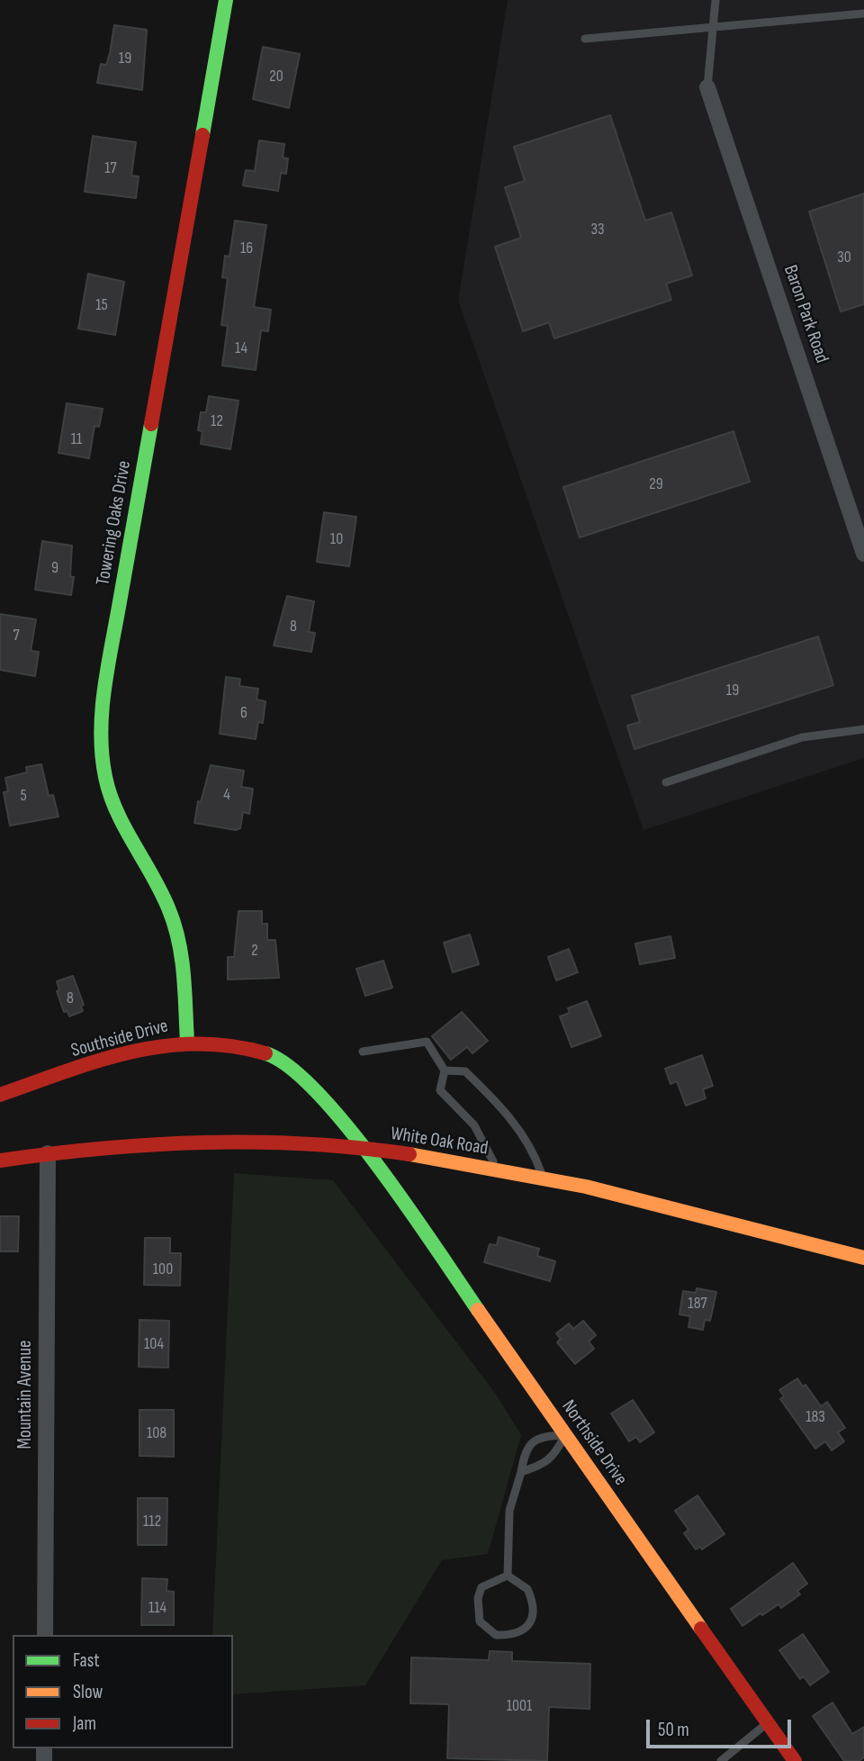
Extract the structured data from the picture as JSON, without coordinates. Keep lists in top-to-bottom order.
{
  "streets": {
    "street": [
      "Baron Park Road",
      "Towering Oaks Drive",
      "Southside Drive",
      "White Oak Road",
      "Mountain Avenue",
      "Northside Drive"
    ]
  },
  "crossings": [
    ["Towering Oaks Drive", "Southside Drive"],
    ["Southside Drive", "White Oak Road"],
    ["Southside Drive", "Northside Drive"],
    ["White Oak Road", "Mountain Avenue"],
    ["White Oak Road", "Northside Drive"]
  ],
  "house_numbers": [
    "19",
    "20",
    "17",
    "33",
    "16",
    "30",
    "15",
    "14",
    "12",
    "11",
    "29",
    "10",
    "9",
    "8",
    "7",
    "19",
    "6",
    "4",
    "5",
    "2",
    "8",
    "100",
    "187",
    "104",
    "183",
    "108",
    "112",
    "114",
    "1001"
  ],
  "legend": ["Fast", "Slow", "Jam"],
  "scale_bar": "50 m"
}
